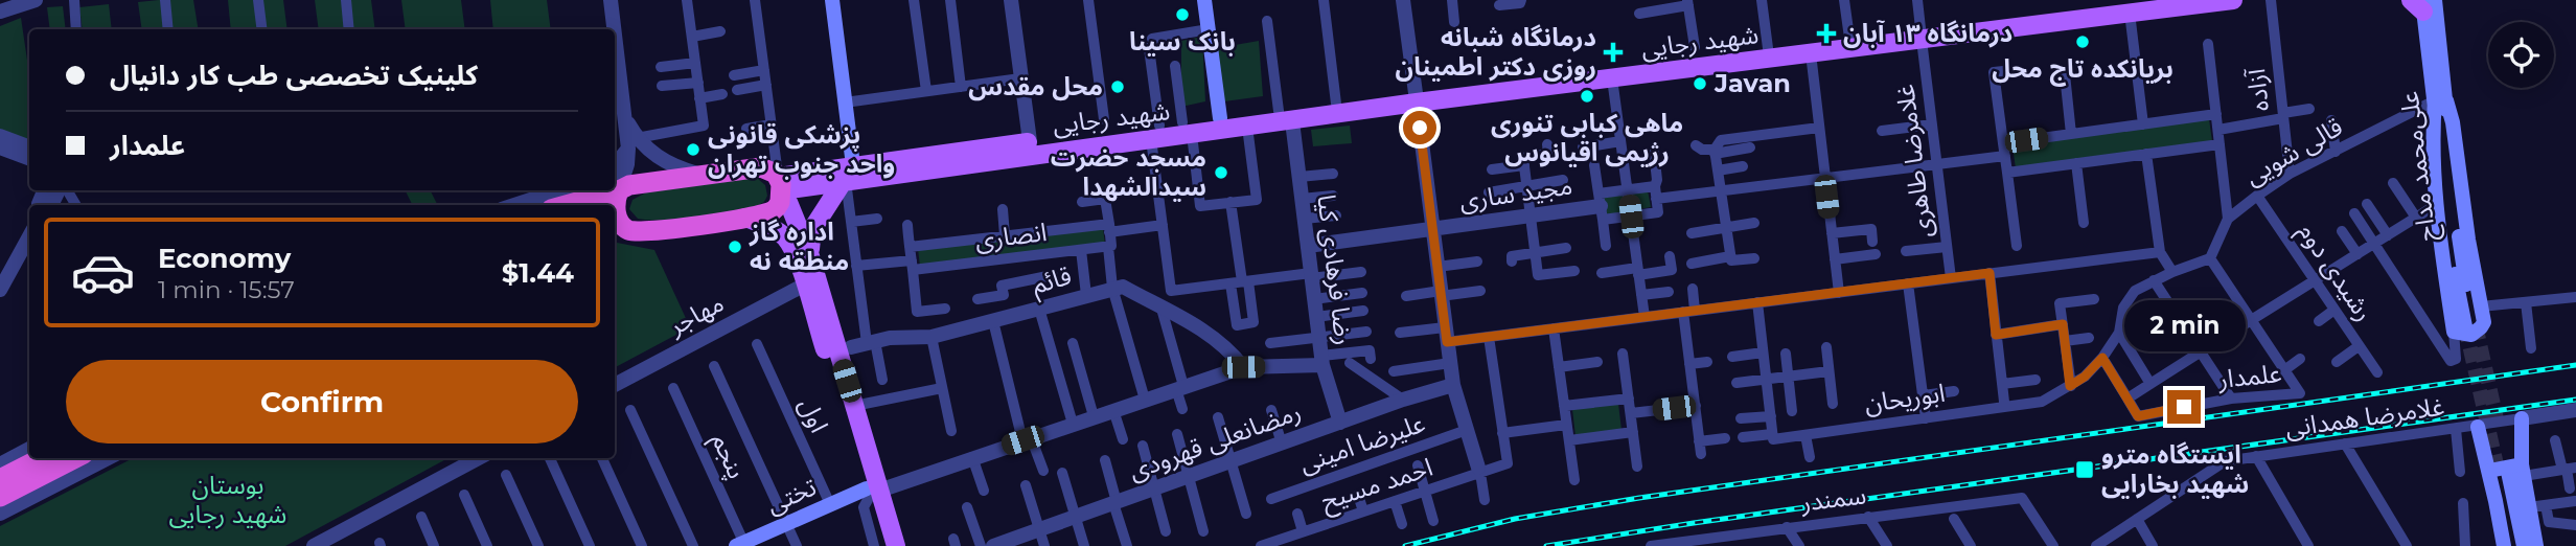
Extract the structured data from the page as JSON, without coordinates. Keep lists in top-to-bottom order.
{
  "streets": {
    "main road": ["شهید رجایی", "علی‌محمد مداح", "تختی"],
    "street": [
      "آزاده",
      "قالی شویی",
      "غلامرضا طاهری",
      "مجید ساری",
      "انصاری",
      "رضا فرهادی کیا",
      "رشیدی دوم",
      "قائم",
      "مهاجر",
      "علمدار",
      "ابوریحان",
      "اول",
      "غلامرضا همدانی",
      "رمضانعلی قهرودی",
      "علیرضا امینی",
      "پنجم",
      "احمد مسیح",
      "سمندر"
    ]
  },
  "crossings": [
    ["شهید رجایی", "غلامرضا طاهری"],
    ["شهید رجایی", "رضا فرهادی کیا"],
    ["آزاده", "قالی شویی"],
    ["قالی شویی", "علی‌محمد مداح"],
    ["قالی شویی", "رشیدی دوم"],
    ["علی‌محمد مداح", "رشیدی دوم"],
    ["علی‌محمد مداح", "علمدار"],
    ["مجید ساری", "رضا فرهادی کیا"],
    ["رضا فرهادی کیا", "رمضانعلی قهرودی"],
    ["اول", "تختی"],
    ["پنجم", "تختی"]
  ],
  "parks": ["بوستان شهید رجایی"],
  "places": {
    "other": [
      "بانک سینا",
      "بریانکده تاج محل",
      "Javan",
      "محل مقدس",
      "ماهی کبابی تنوری رژیمی اقیانوس",
      "پزشکی قانونی واحد جنوب تهران",
      "مسجد حضرت سیدالشهدا",
      "اداره گاز منطقه نه"
    ],
    "health": ["درمانگاه ۱۳ آبان", "درمانگاه شبانه روزی دکتر اطمینان"],
    "transit": ["ایستگاه مترو شهید بخارایی"]
  },
  "page": {
    "banner": ["کلینیک تخصصی طب کار دانیال", "علمدار"],
    "list": [
      {
        "name": "Economy",
        "note": "1 min · 15:57",
        "value": "$1.44"
      }
    ],
    "bubble": "2 min",
    "buttons": "Confirm"
  }
}
